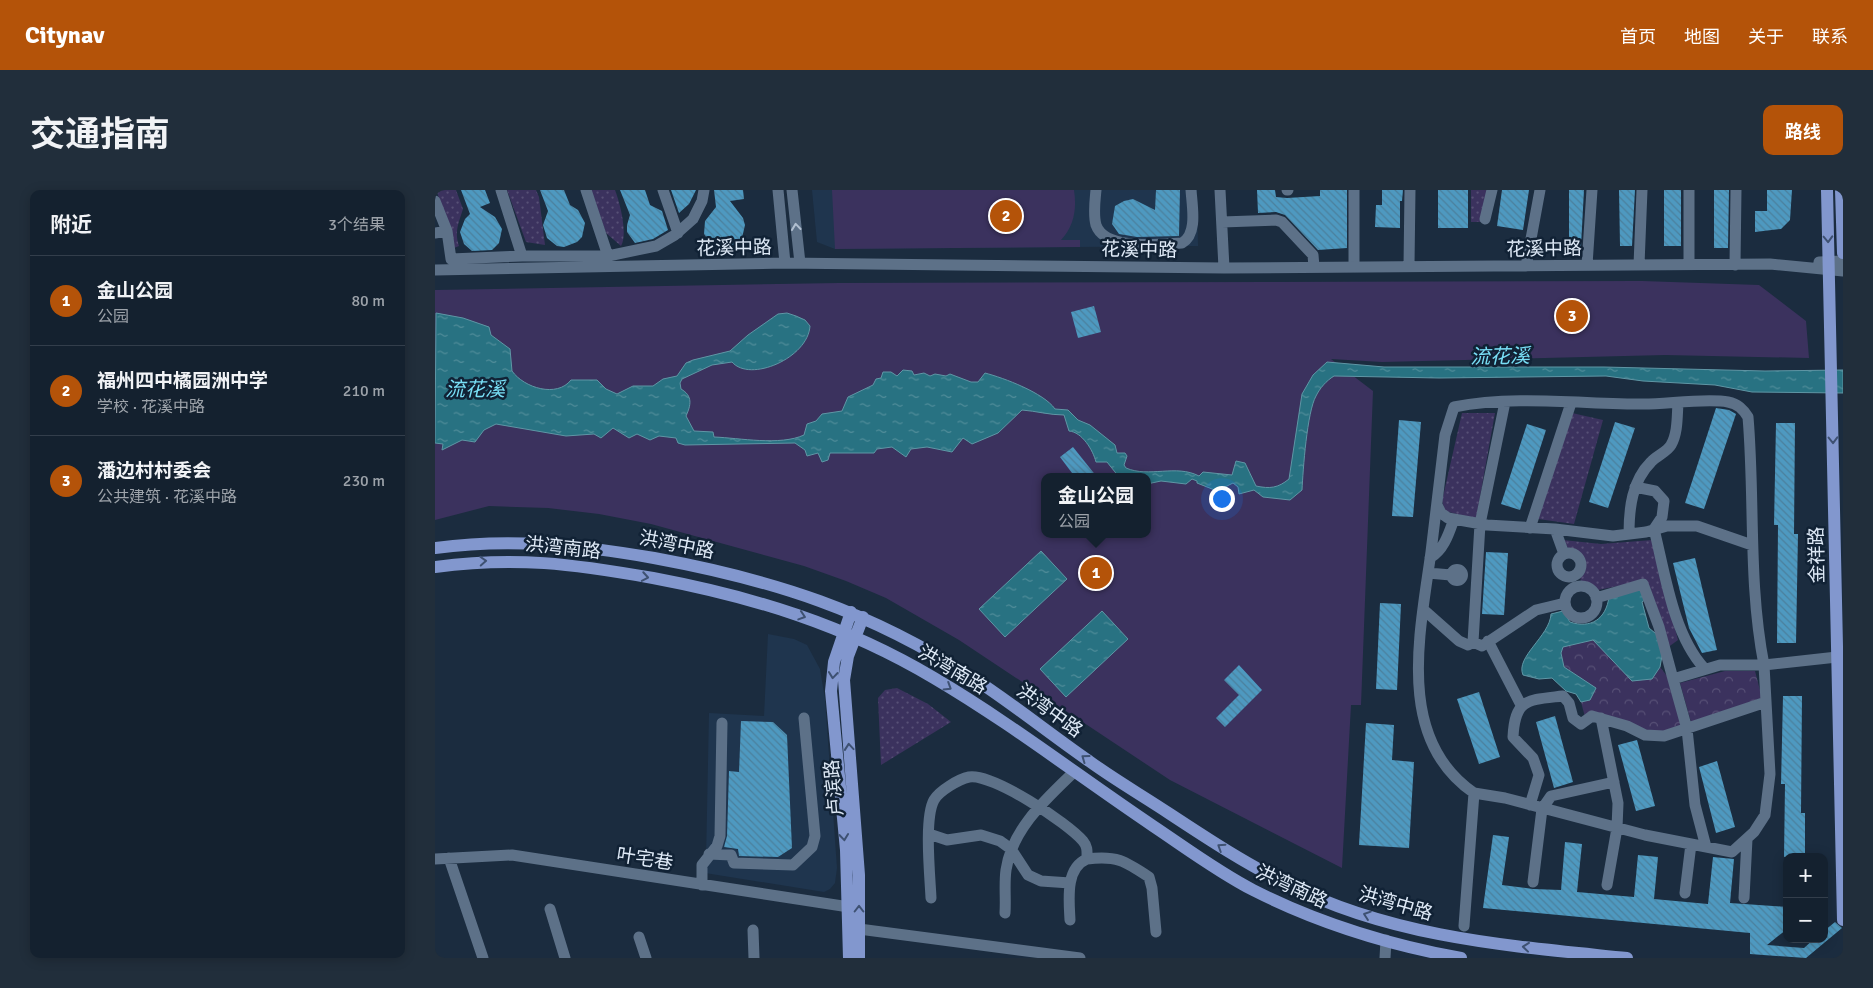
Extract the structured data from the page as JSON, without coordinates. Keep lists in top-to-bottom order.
{
  "streets": {
    "main road": [
      "洪湾中路",
      "洪湾南路",
      "金祥路",
      "卢滨路"
    ],
    "street": ["花溪中路", "叶宅巷"]
  },
  "crossings": [
    ["花溪中路", "金祥路"],
    ["洪湾中路", "卢滨路"],
    ["洪湾南路", "卢滨路"]
  ],
  "one_way": ["洪湾中路", "洪湾南路", "金祥路"],
  "water": ["流花溪"],
  "page": {
    "header": "Citynav",
    "nav": [
      "首页",
      "地图",
      "关于",
      "联系"
    ],
    "title": "交通指南",
    "buttons": "路线",
    "heading": ["附近", "3个结果"],
    "pins": ["2", "3", "1"],
    "list": [
      {
        "mark": "1",
        "name": "金山公园",
        "note": "公园",
        "value": "80 m"
      },
      {
        "mark": "2",
        "name": "福州四中橘园洲中学",
        "note": "学校 · 花溪中路",
        "value": "210 m"
      },
      {
        "mark": "3",
        "name": "潘边村村委会",
        "note": "公共建筑 · 花溪中路",
        "value": "230 m"
      }
    ],
    "popup": ["金山公园", "公园"],
    "map_buttons": ["+", "−"]
  }
}
